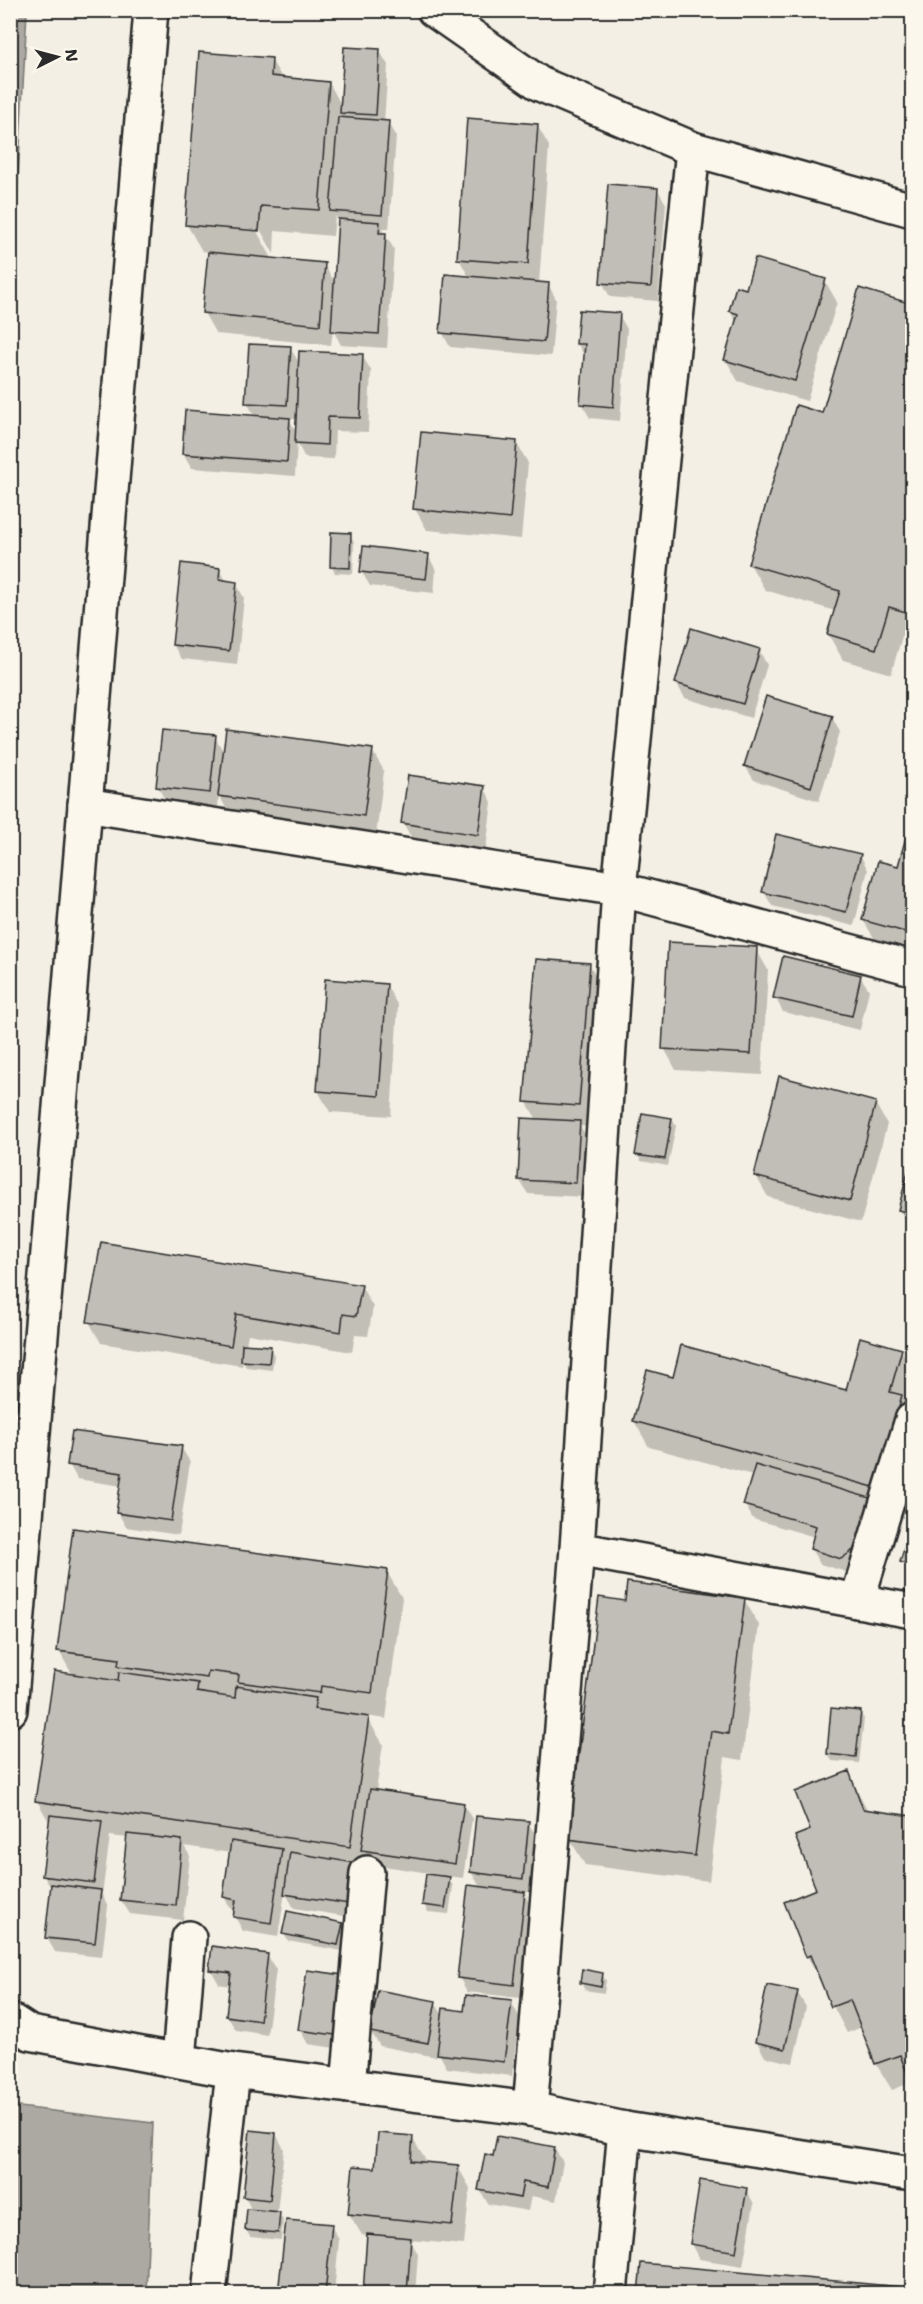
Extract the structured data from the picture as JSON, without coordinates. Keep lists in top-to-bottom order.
{
  "north": "right"
}
